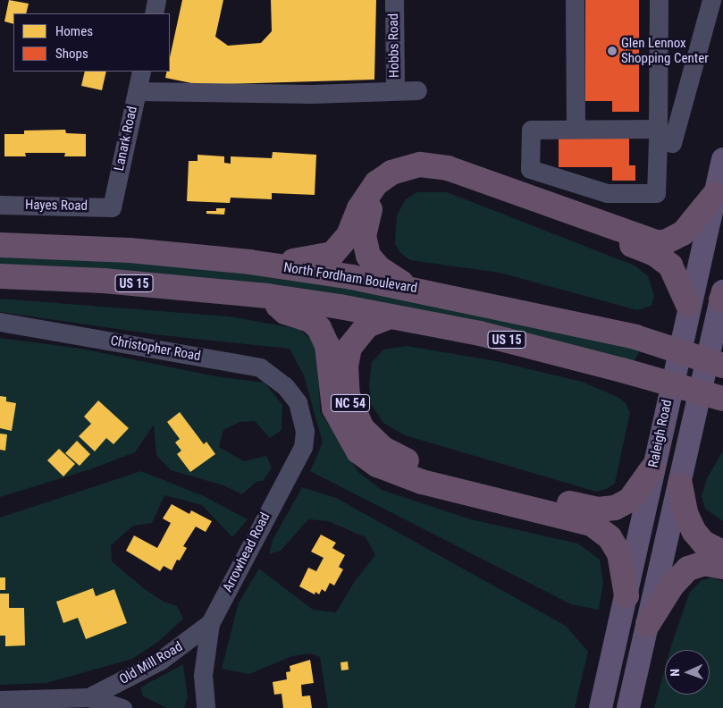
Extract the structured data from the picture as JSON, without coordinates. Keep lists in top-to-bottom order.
{
  "streets": {
    "highway": ["North Fordham Boulevard", "US 15", "NC 54"],
    "main road": ["Raleigh Road"],
    "street": [
      "Hobbs Road",
      "Lanark Road",
      "Hayes Road",
      "Christopher Road",
      "Arrowhead Road",
      "Old Mill Road"
    ]
  },
  "crossings": [
    ["Lanark Road", "Hayes Road"],
    ["US 15", "NC 54"],
    ["Christopher Road", "Arrowhead Road"],
    ["NC 54", "Raleigh Road"],
    ["Arrowhead Road", "Old Mill Road"]
  ],
  "places": ["Glen Lennox Shopping Center"],
  "legend": ["Homes", "Shops"],
  "north": "left"
}
